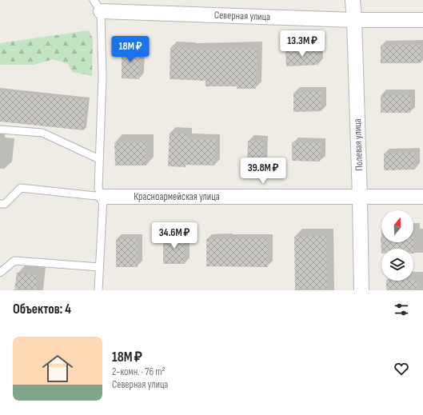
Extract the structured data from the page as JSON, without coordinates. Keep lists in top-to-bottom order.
{
  "streets": {
    "street": ["Северная улица", "Полевая улица", "Красноармейская улица"]
  },
  "crossings": [
    ["Северная улица", "Полевая улица"],
    ["Полевая улица", "Красноармейская улица"]
  ],
  "north": "top",
  "page": {
    "price": [
      "13.3M ₽",
      "18M ₽",
      "39.8M ₽",
      "34.6M ₽"
    ],
    "heading": "Объектов: 4",
    "list": [
      {
        "name": "18M ₽",
        "note": "2-комн. · 76 m² · Северная улица"
      }
    ]
  }
}
